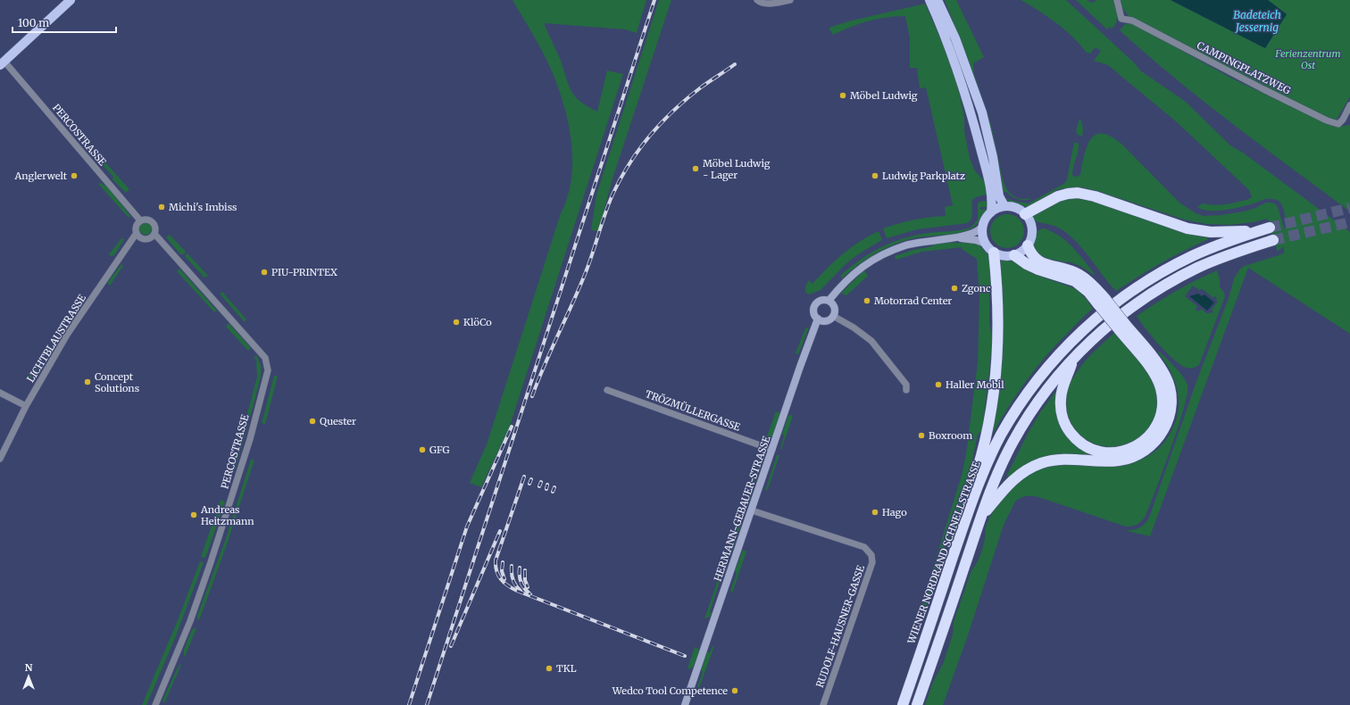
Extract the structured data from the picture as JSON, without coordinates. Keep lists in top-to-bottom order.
{
  "streets": {
    "highway": ["WIENER NORDRAND SCHNELLSTRASSE"],
    "street": [
      "CAMPINGPLATZWEG",
      "PERCOSTRASSE",
      "LICHTBLAUSTRASSE",
      "TRÖZMÜLLERGASSE",
      "HERMANN-GEBAUER-STRASSE",
      "RUDOLF-HAUSNER-GASSE"
    ]
  },
  "crossings": [
    ["PERCOSTRASSE", "LICHTBLAUSTRASSE"],
    ["TRÖZMÜLLERGASSE", "HERMANN-GEBAUER-STRASSE"],
    ["HERMANN-GEBAUER-STRASSE", "RUDOLF-HAUSNER-GASSE"]
  ],
  "water": ["Badeteich Jessernig"],
  "parks": ["Ferienzentrum Ost"],
  "places": [
    "Möbel Ludwig",
    "Möbel Ludwig - Lager",
    "Anglerwelt",
    "Ludwig Parkplatz",
    "Michi's Imbiss",
    "PIU-PRINTEX",
    "Zgonc",
    "Motorrad Center",
    "KlöCo",
    "Concept Solutions",
    "Haller Mobil",
    "Quester",
    "Boxroom",
    "GFG",
    "Hago",
    "Andreas Heitzmann",
    "TKL",
    "Wedco Tool Competence"
  ],
  "scale_bar": "100 m",
  "north": "top"
}
